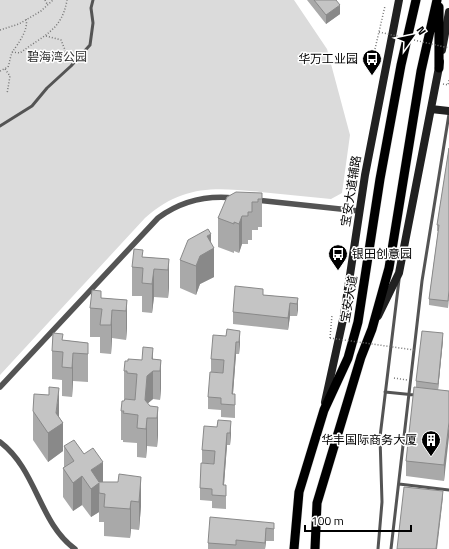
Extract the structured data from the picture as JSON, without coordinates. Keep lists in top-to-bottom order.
{
  "streets": {
    "main road": ["宝安大道辅路", "宝安大道"]
  },
  "crossings": [
    ["宝安大道辅路", "宝安大道"]
  ],
  "parks": ["碧海湾公园"],
  "places": {
    "bus stop": ["华万工业园", "银田创意园"],
    "building": ["华丰国际商务大厦"]
  },
  "scale_bar": "100 m",
  "north": "top right"
}
